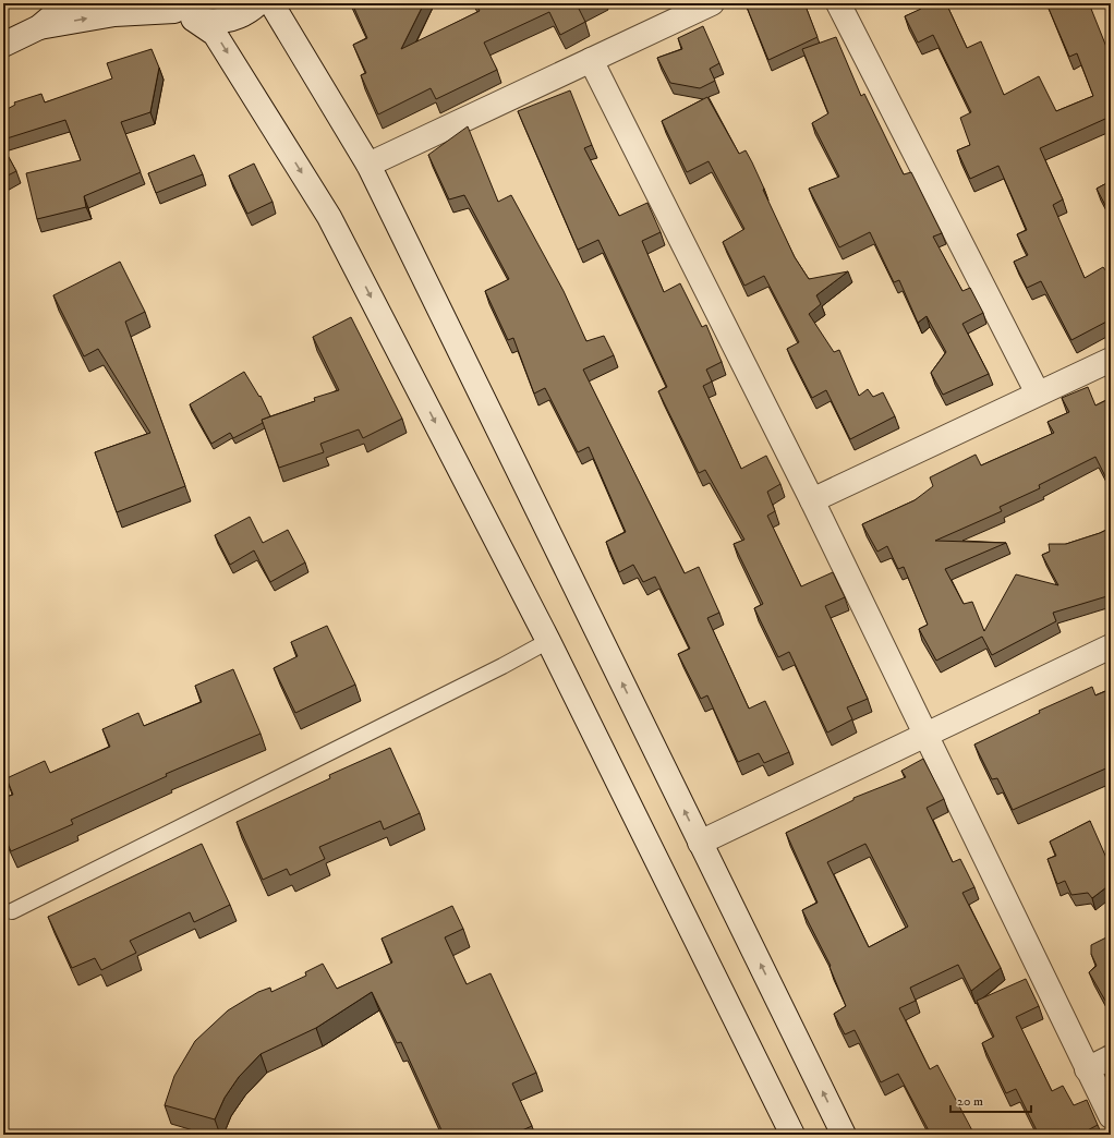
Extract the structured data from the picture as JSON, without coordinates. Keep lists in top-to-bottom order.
{
  "scale_bar": "20 m"
}
